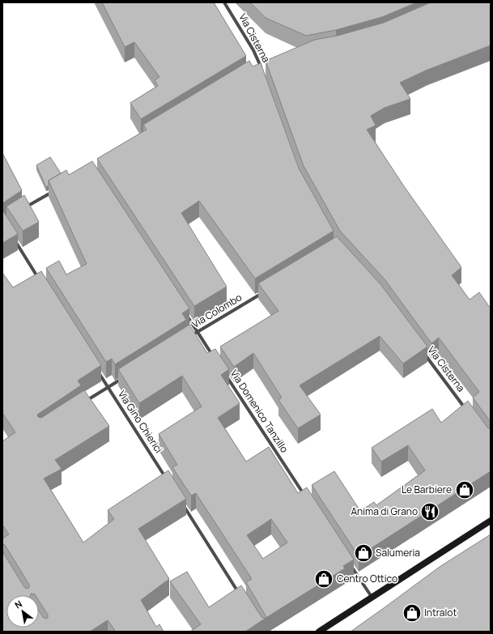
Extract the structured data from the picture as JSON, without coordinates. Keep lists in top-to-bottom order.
{
  "streets": {
    "street": [
      "Via Cisterna",
      "Via Colombo",
      "Via Domenico Tanzillo",
      "Via Gino Chierici"
    ]
  },
  "places": {
    "shop": [
      "Le Barbiere",
      "Salumeria",
      "Centro Ottico",
      "Intralot"
    ],
    "restaurant": ["Anima di Grano"]
  },
  "north": "top left"
}
